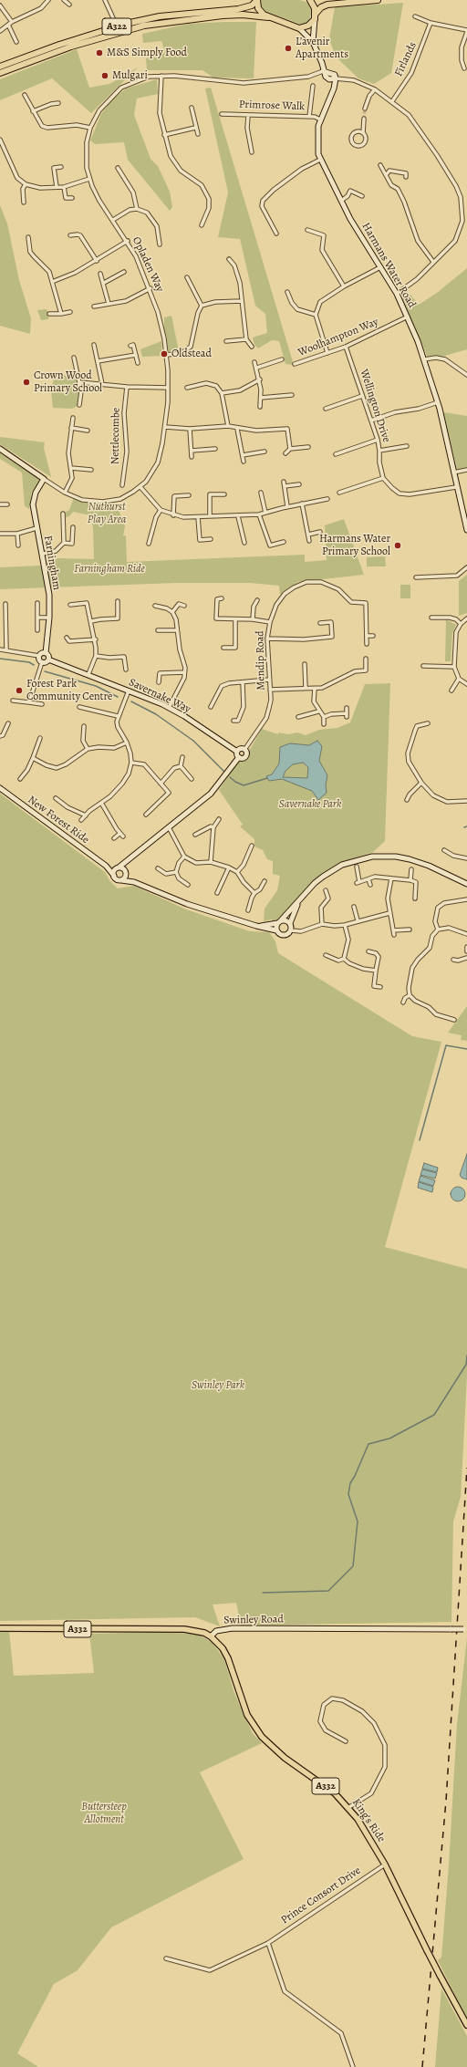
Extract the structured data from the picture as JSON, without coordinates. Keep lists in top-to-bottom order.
{
  "streets": {
    "highway": ["A322"],
    "main road": ["Swinley Road", "A332", "King's Ride"],
    "street": [
      "Firlands",
      "Primrose Walk",
      "Opladen Way",
      "Harmans Water Road",
      "Woolhampton Way",
      "Wellington Drive",
      "Nettlecombe",
      "Farningham",
      "Mendip Road",
      "Savernake Way",
      "New Forest Ride",
      "Prince Consort Drive"
    ]
  },
  "crossings": [
    ["Primrose Walk", "Harmans Water Road"],
    ["Opladen Way", "Farningham"],
    ["Harmans Water Road", "Woolhampton Way"],
    ["Woolhampton Way", "Wellington Drive"],
    ["Farningham", "Savernake Way"],
    ["Mendip Road", "Savernake Way"],
    ["Swinley Road", "King's Ride"],
    ["King's Ride", "Prince Consort Drive"]
  ],
  "parks": [
    "Nuthurst Play Area",
    "Farningham Ride",
    "Savernake Park",
    "Swinley Park",
    "Buttersteep Allotment"
  ],
  "places": [
    "L’avenir Apartments",
    "M&S Simply Food",
    "Mulgari",
    "Oldstead",
    "Crown Wood Primary School",
    "Harmans Water Primary School",
    "Forest Park Community Centre"
  ]
}
